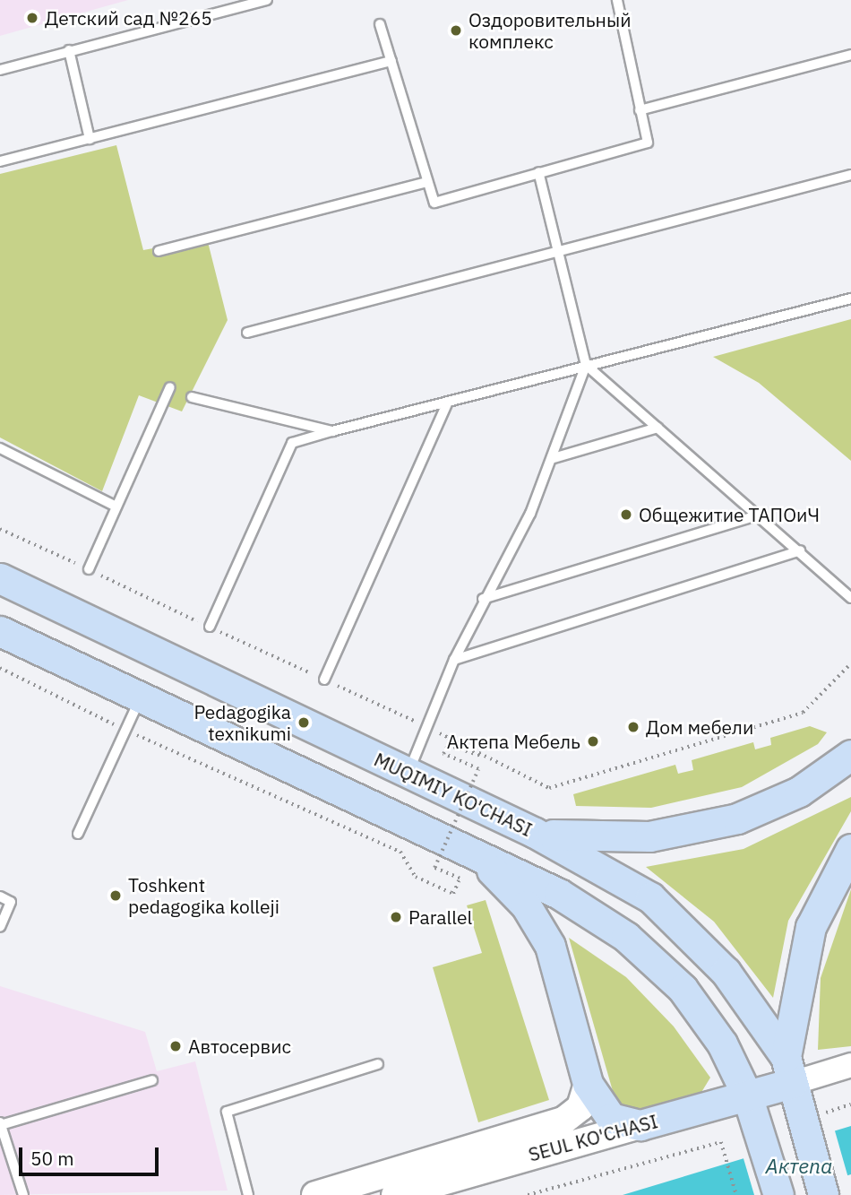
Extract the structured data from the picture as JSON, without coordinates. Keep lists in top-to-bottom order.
{
  "streets": {
    "main road": ["MUQIMIY KO'CHASI", "SEUL KO'CHASI"]
  },
  "crossings": [
    ["MUQIMIY KO'CHASI", "SEUL KO'CHASI"]
  ],
  "water": ["Актепа"],
  "places": [
    "Детский сад №265",
    "Оздоровительный комплекс",
    "Общежитие ТАПОиЧ",
    "Pedagogika texnikumi",
    "Дом мебели",
    "Актепа Мебель",
    "Toshkent pedagogika kolleji",
    "Parallel",
    "Автосервис"
  ],
  "scale_bar": "50 m"
}
